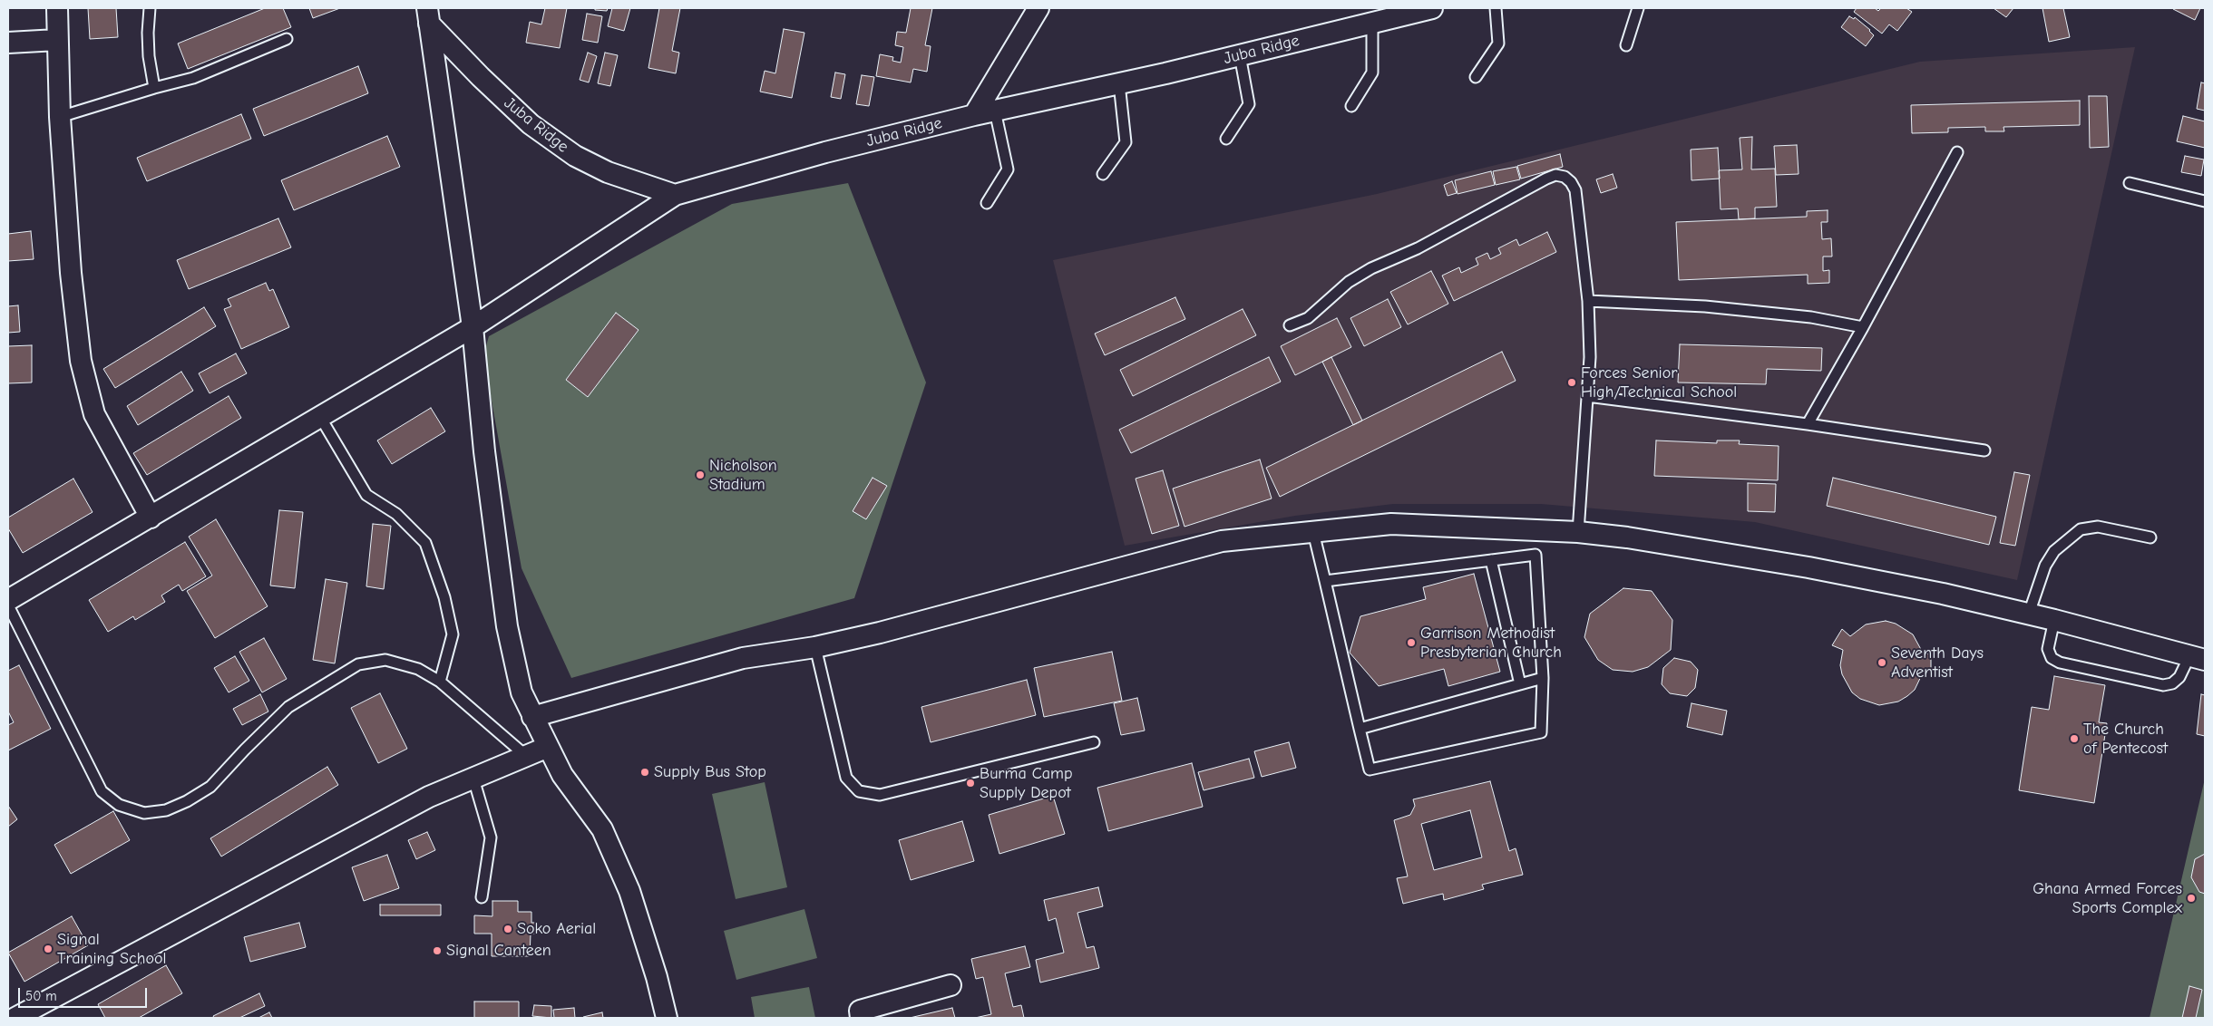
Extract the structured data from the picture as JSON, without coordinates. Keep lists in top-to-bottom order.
{
  "streets": {
    "street": ["Juba Ridge"]
  },
  "places": [
    "Forces Senior High/Technical School",
    "Nicholson Stadium",
    "Garrison Methodist Presbyterian Church",
    "Seventh Days Adventist",
    "The Church of Pentecost",
    "Supply Bus Stop",
    "Burma Camp Supply Depot",
    "Ghana Armed Forces Sports Complex",
    "Soko Aerial",
    "Signal Training School",
    "Signal Canteen"
  ],
  "scale_bar": "50 m"
}
